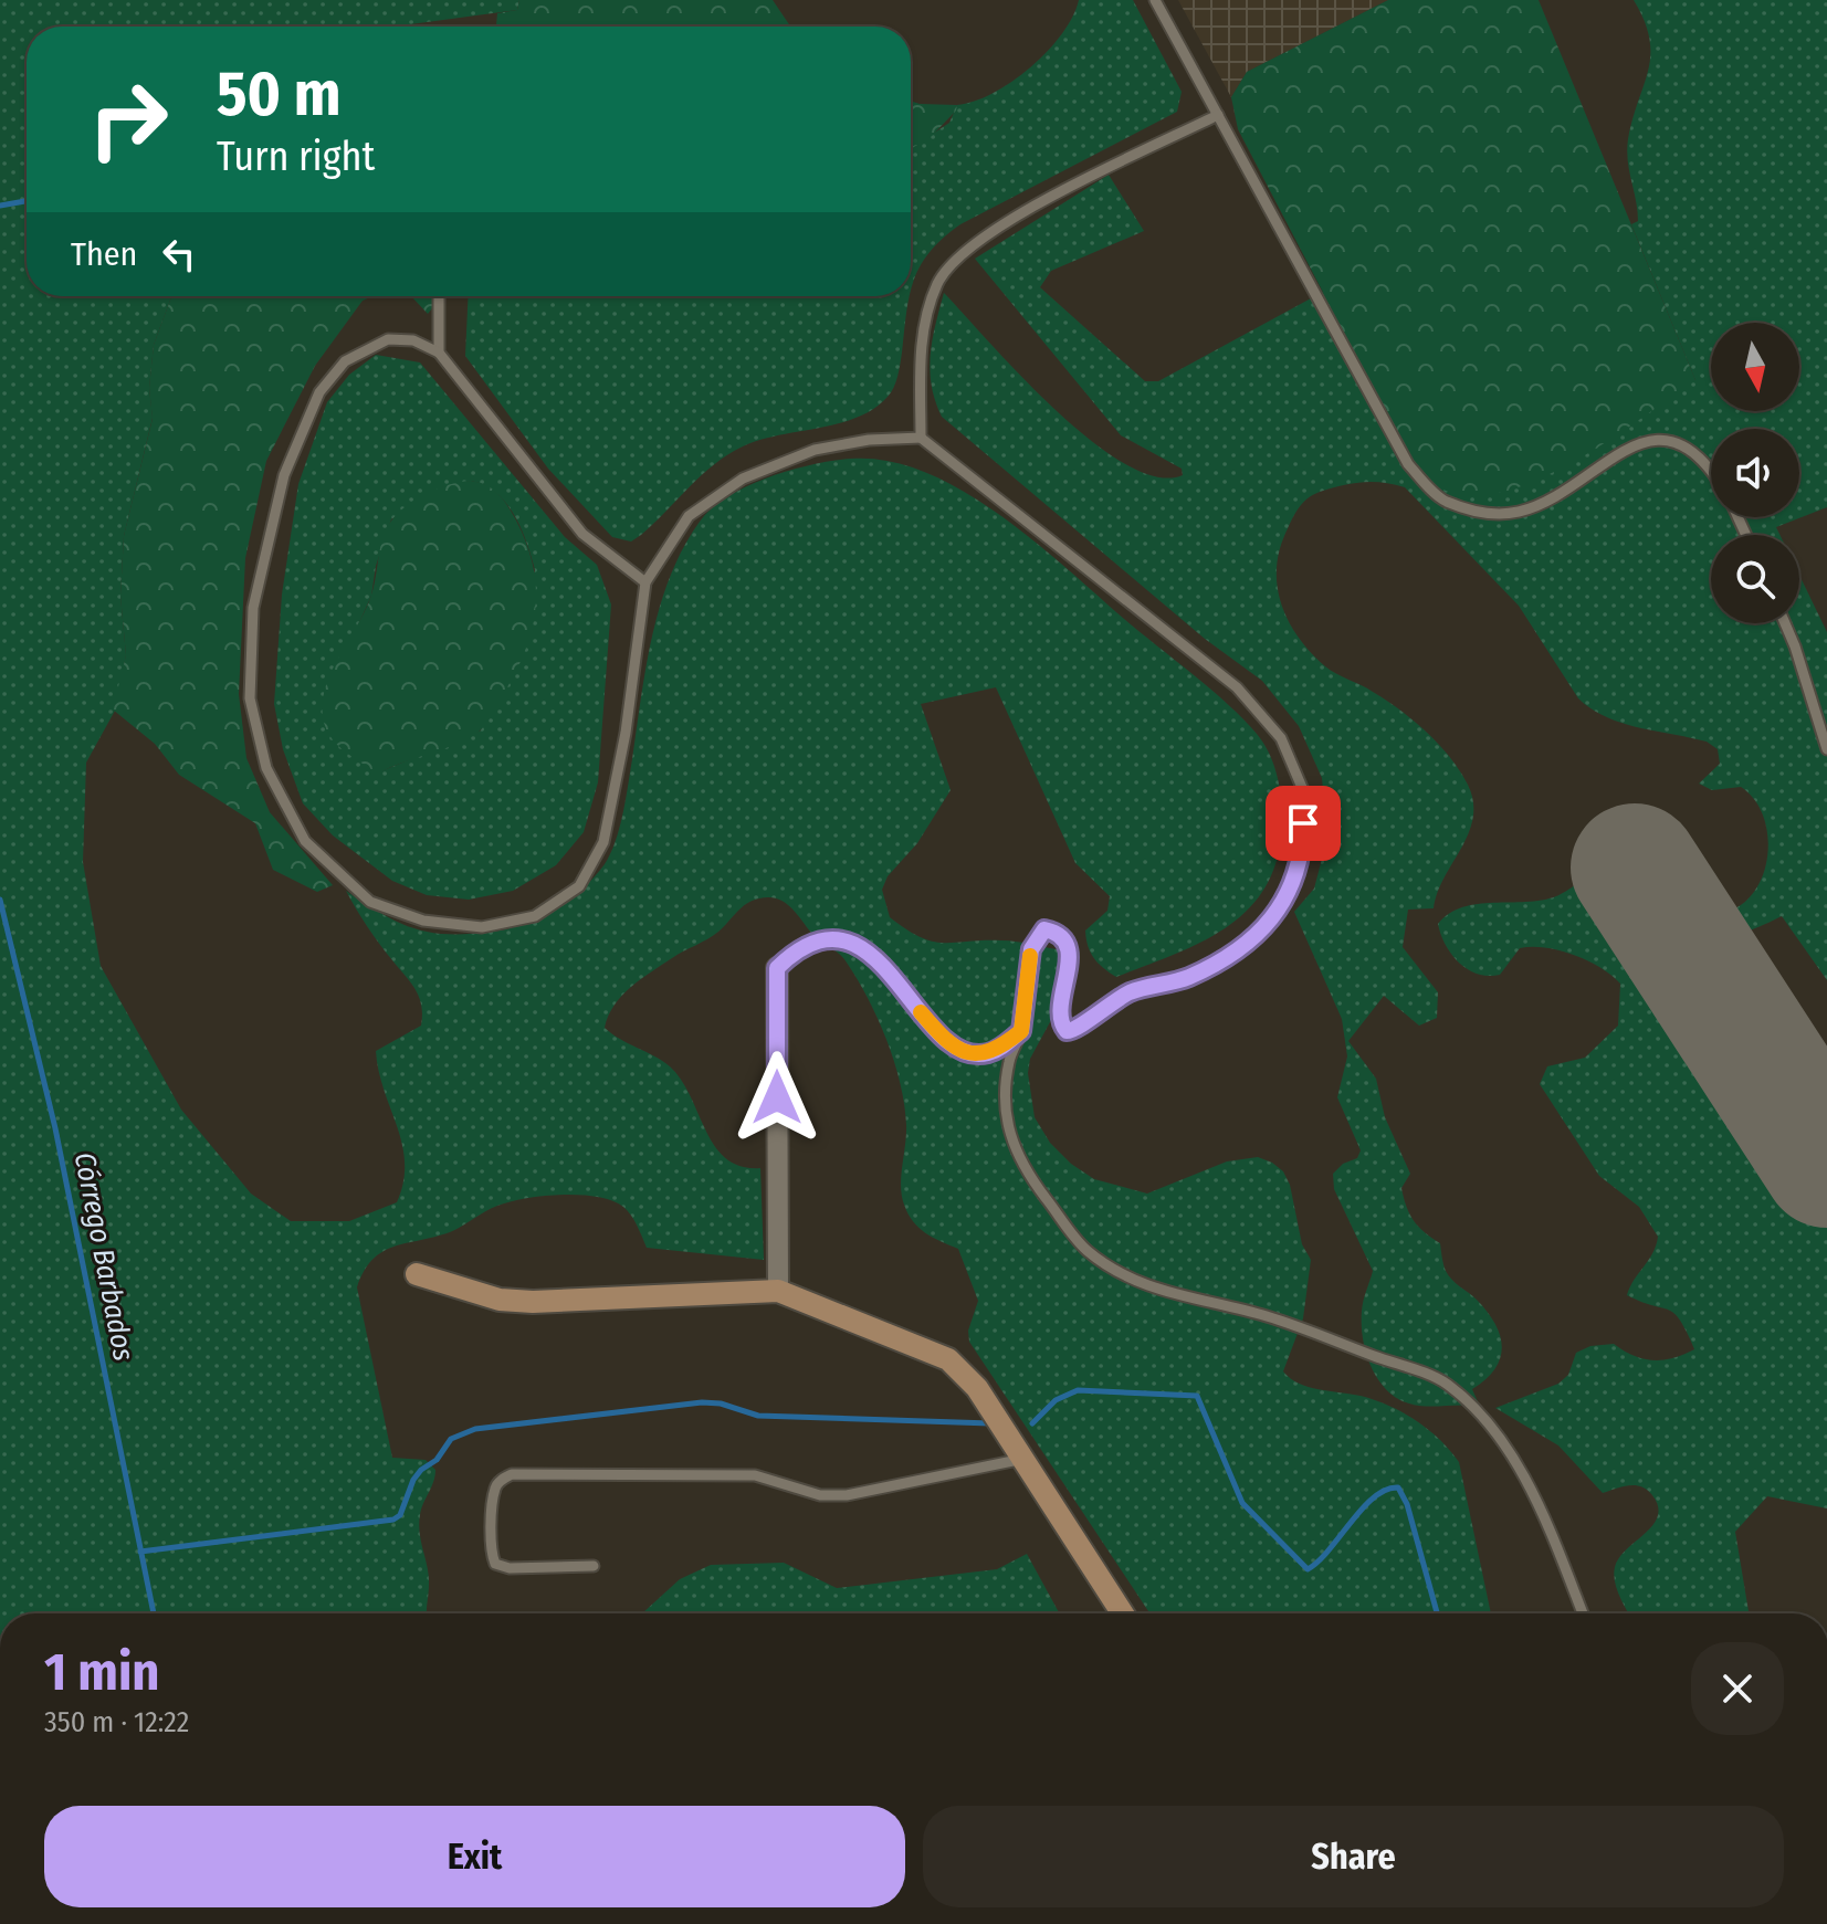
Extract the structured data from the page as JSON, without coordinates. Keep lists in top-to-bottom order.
{
  "water": ["Córrego Barbados"],
  "north": "bottom",
  "page": {
    "turn": ["50 m", "Turn right"],
    "then": "Then",
    "heading": ["1 min", "350 m · 12:22"],
    "buttons": ["Exit", "Share"]
  }
}
